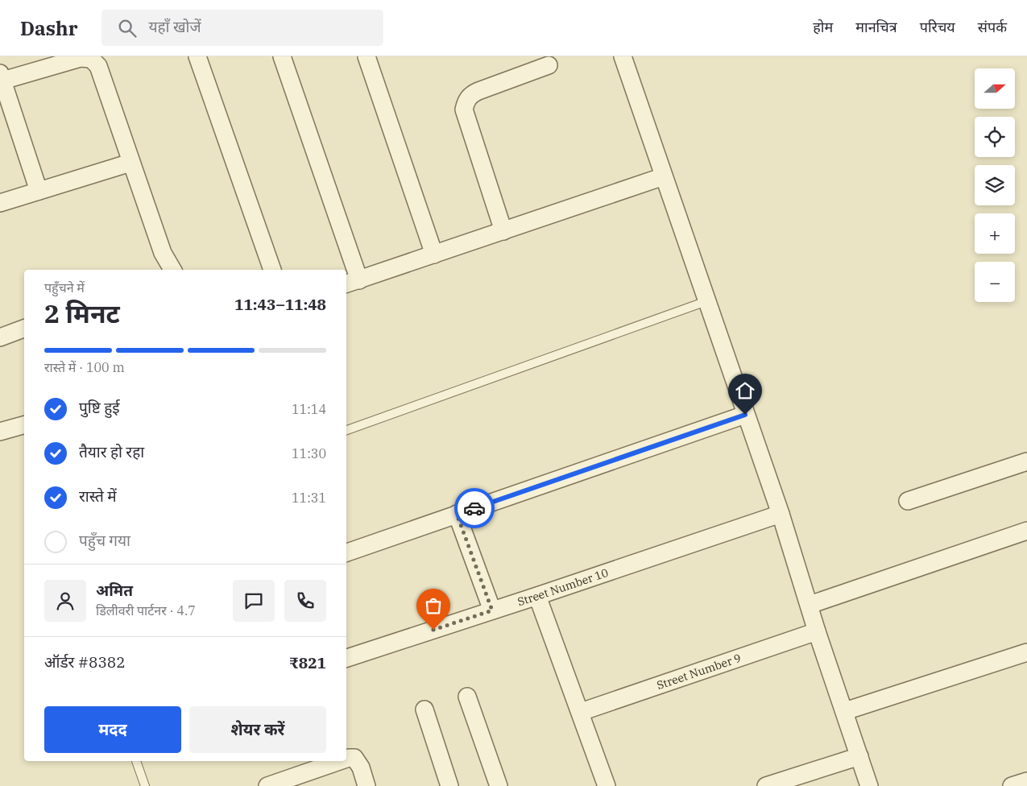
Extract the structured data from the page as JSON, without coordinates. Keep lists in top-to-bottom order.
{
  "streets": {
    "street": ["Street Number 10", "Street Number 9"]
  },
  "north": "right",
  "page": {
    "header": "Dashr",
    "search": "यहाँ खोजें",
    "nav": [
      "होम",
      "मानचित्र",
      "परिचय",
      "संपर्क"
    ],
    "map_buttons": ["+", "−"],
    "heading": ["2 मिनट", "पहुँचने में", "11:43–11:48"],
    "panel": [
      "अमित",
      "डिलीवरी पार्टनर · 4.7",
      "ऑर्डर #8382",
      "₹821"
    ],
    "bar": "रास्ते में · 100 m",
    "list": [
      ["पुष्टि हुई", "11:14"],
      ["तैयार हो रहा", "11:30"],
      ["रास्ते में", "11:31"],
      "पहुँच गया"
    ],
    "buttons": ["मदद", "शेयर करें"]
  }
}
